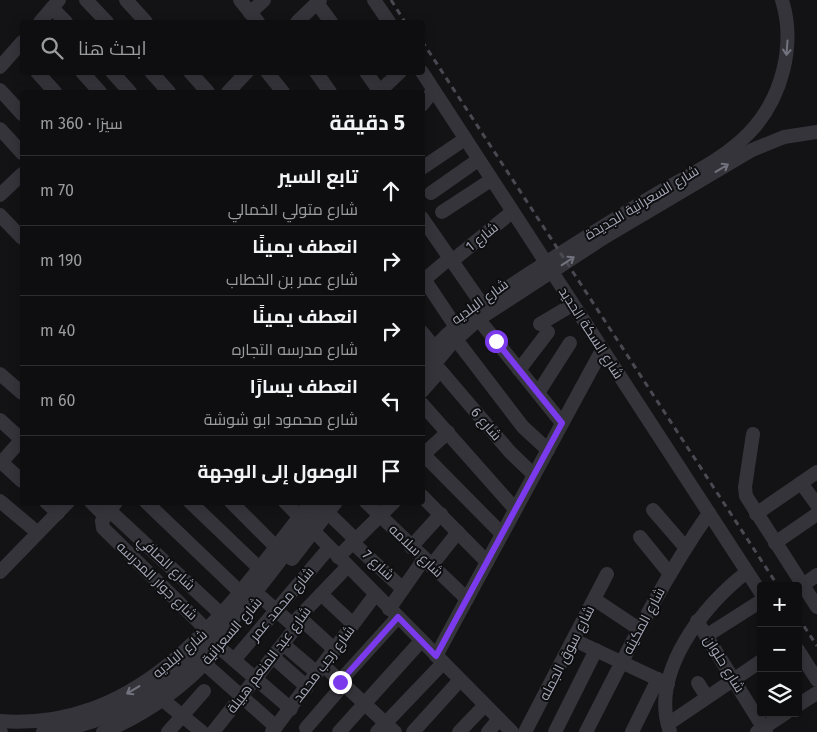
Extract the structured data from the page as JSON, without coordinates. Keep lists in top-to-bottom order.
{
  "streets": {
    "street": [
      "شارع السعرانية الجديدة",
      "شارع 1",
      "شارع البلديه",
      "شارع السكة الحديد",
      "شارع 6",
      "شارع سلامه",
      "شارع الصافي",
      "شارع 7",
      "شارع جوار المدرسه",
      "شارع محمد عمر",
      "شارع المكينه",
      "شارع السعرانية",
      "شارع سوق الجمله",
      "شارع عبد المنعم هبيلة",
      "شارع رجب محمد",
      "شارع حلوان"
    ]
  },
  "crossings": [
    ["شارع 1", "شارع السكة الحديد"],
    ["شارع البلديه", "شارع السكة الحديد"],
    ["شارع البلديه", "شارع الصافي"],
    ["شارع البلديه", "شارع جوار المدرسه"],
    ["شارع البلديه", "شارع السعرانية"],
    ["شارع السكة الحديد", "شارع المكينه"],
    ["شارع الصافي", "شارع جوار المدرسه"],
    ["شارع جوار المدرسه", "شارع محمد عمر"],
    ["شارع جوار المدرسه", "شارع السعرانية"],
    ["شارع جوار المدرسه", "شارع عبد المنعم هبيلة"],
    ["شارع جوار المدرسه", "شارع رجب محمد"],
    ["شارع محمد عمر", "شارع عبد المنعم هبيلة"]
  ],
  "page": {
    "search": "ابحث هنا",
    "heading": ["5 دقيقة", "سيرًا · 360 m"],
    "list": [
      ["تابع السير", "شارع متولي الخمالي", "70 m"],
      ["انعطف يمينًا", "شارع عمر بن الخطاب", "190 m"],
      ["انعطف يمينًا", "شارع مدرسه التجاره", "40 m"],
      ["انعطف يسارًا", "شارع محمود ابو شوشة", "60 m"],
      "الوصول إلى الوجهة"
    ],
    "map_buttons": ["+", "−"]
  }
}
